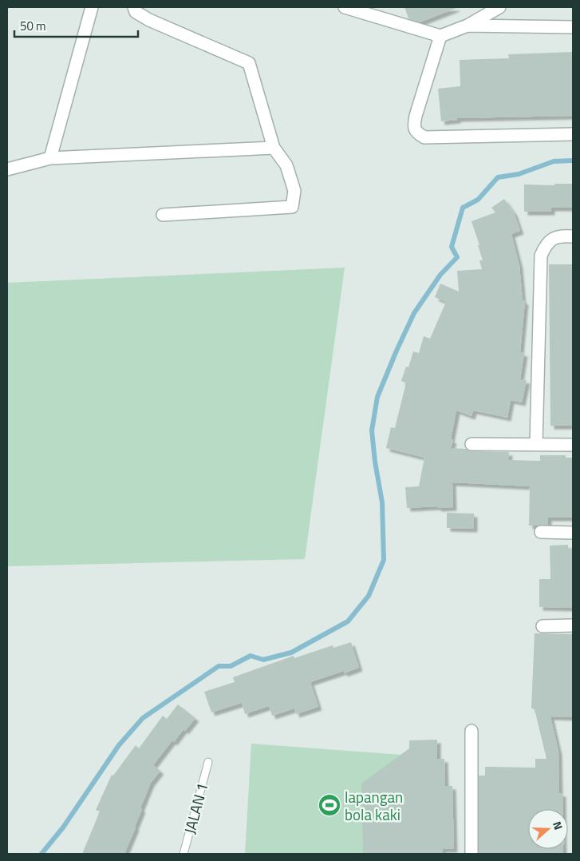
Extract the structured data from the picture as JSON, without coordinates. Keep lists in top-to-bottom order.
{
  "streets": {
    "lane": ["JALAN 1"]
  },
  "places": {
    "sports": ["lapangan bola kaki"]
  },
  "scale_bar": "50 m",
  "north": "right"
}
